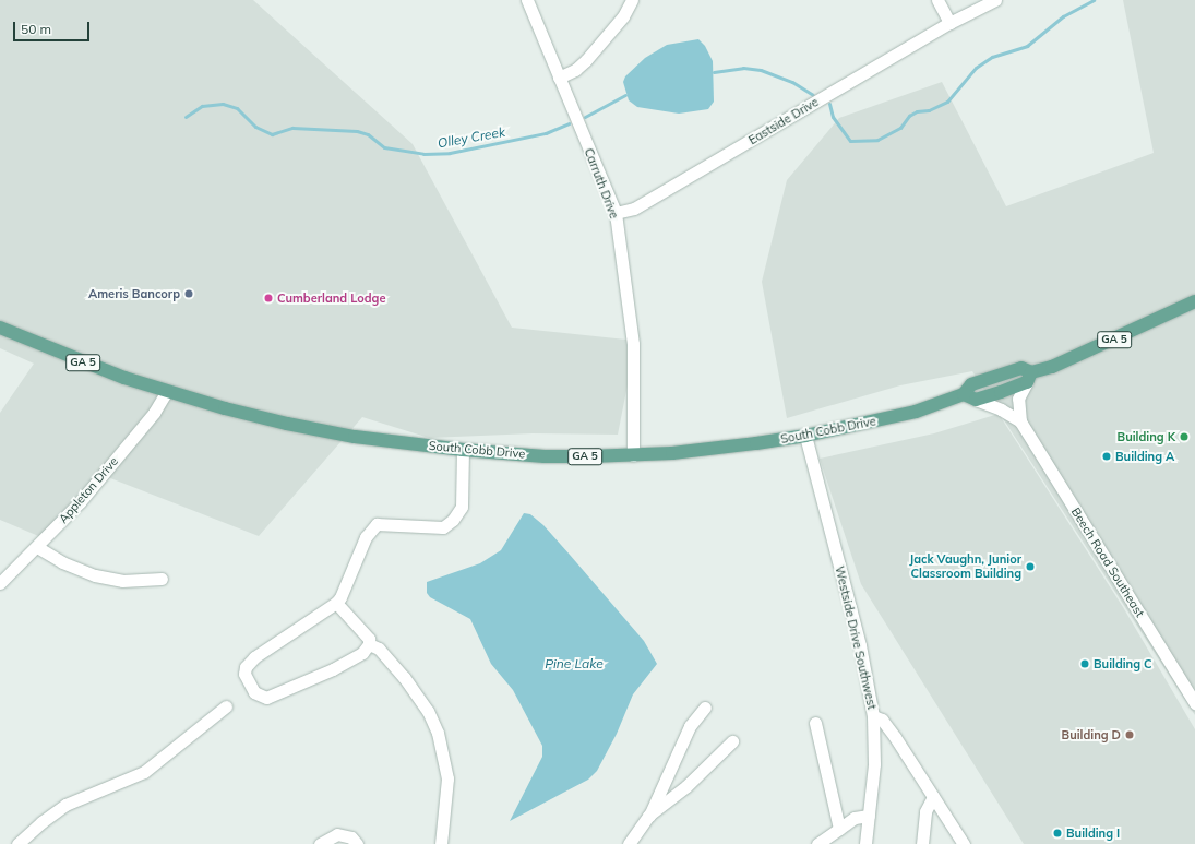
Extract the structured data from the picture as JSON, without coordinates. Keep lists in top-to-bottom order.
{
  "streets": {
    "main road": ["GA 5", "South Cobb Drive"],
    "street": [
      "Eastside Drive",
      "Carruth Drive",
      "Appleton Drive",
      "Beech Road Southeast",
      "Westside Drive Southwest"
    ]
  },
  "crossings": [
    ["Eastside Drive", "Carruth Drive"],
    ["Carruth Drive", "South Cobb Drive"],
    ["South Cobb Drive", "Appleton Drive"],
    ["South Cobb Drive", "Beech Road Southeast"],
    ["South Cobb Drive", "Westside Drive Southwest"]
  ],
  "water": ["Olley Creek", "Pine Lake"],
  "places": [
    "Ameris Bancorp",
    "Cumberland Lodge",
    "Building K",
    "Building A",
    "Jack Vaughn, Junior Classroom Building",
    "Building C",
    "Building D",
    "Building I"
  ],
  "scale_bar": "50 m"
}
